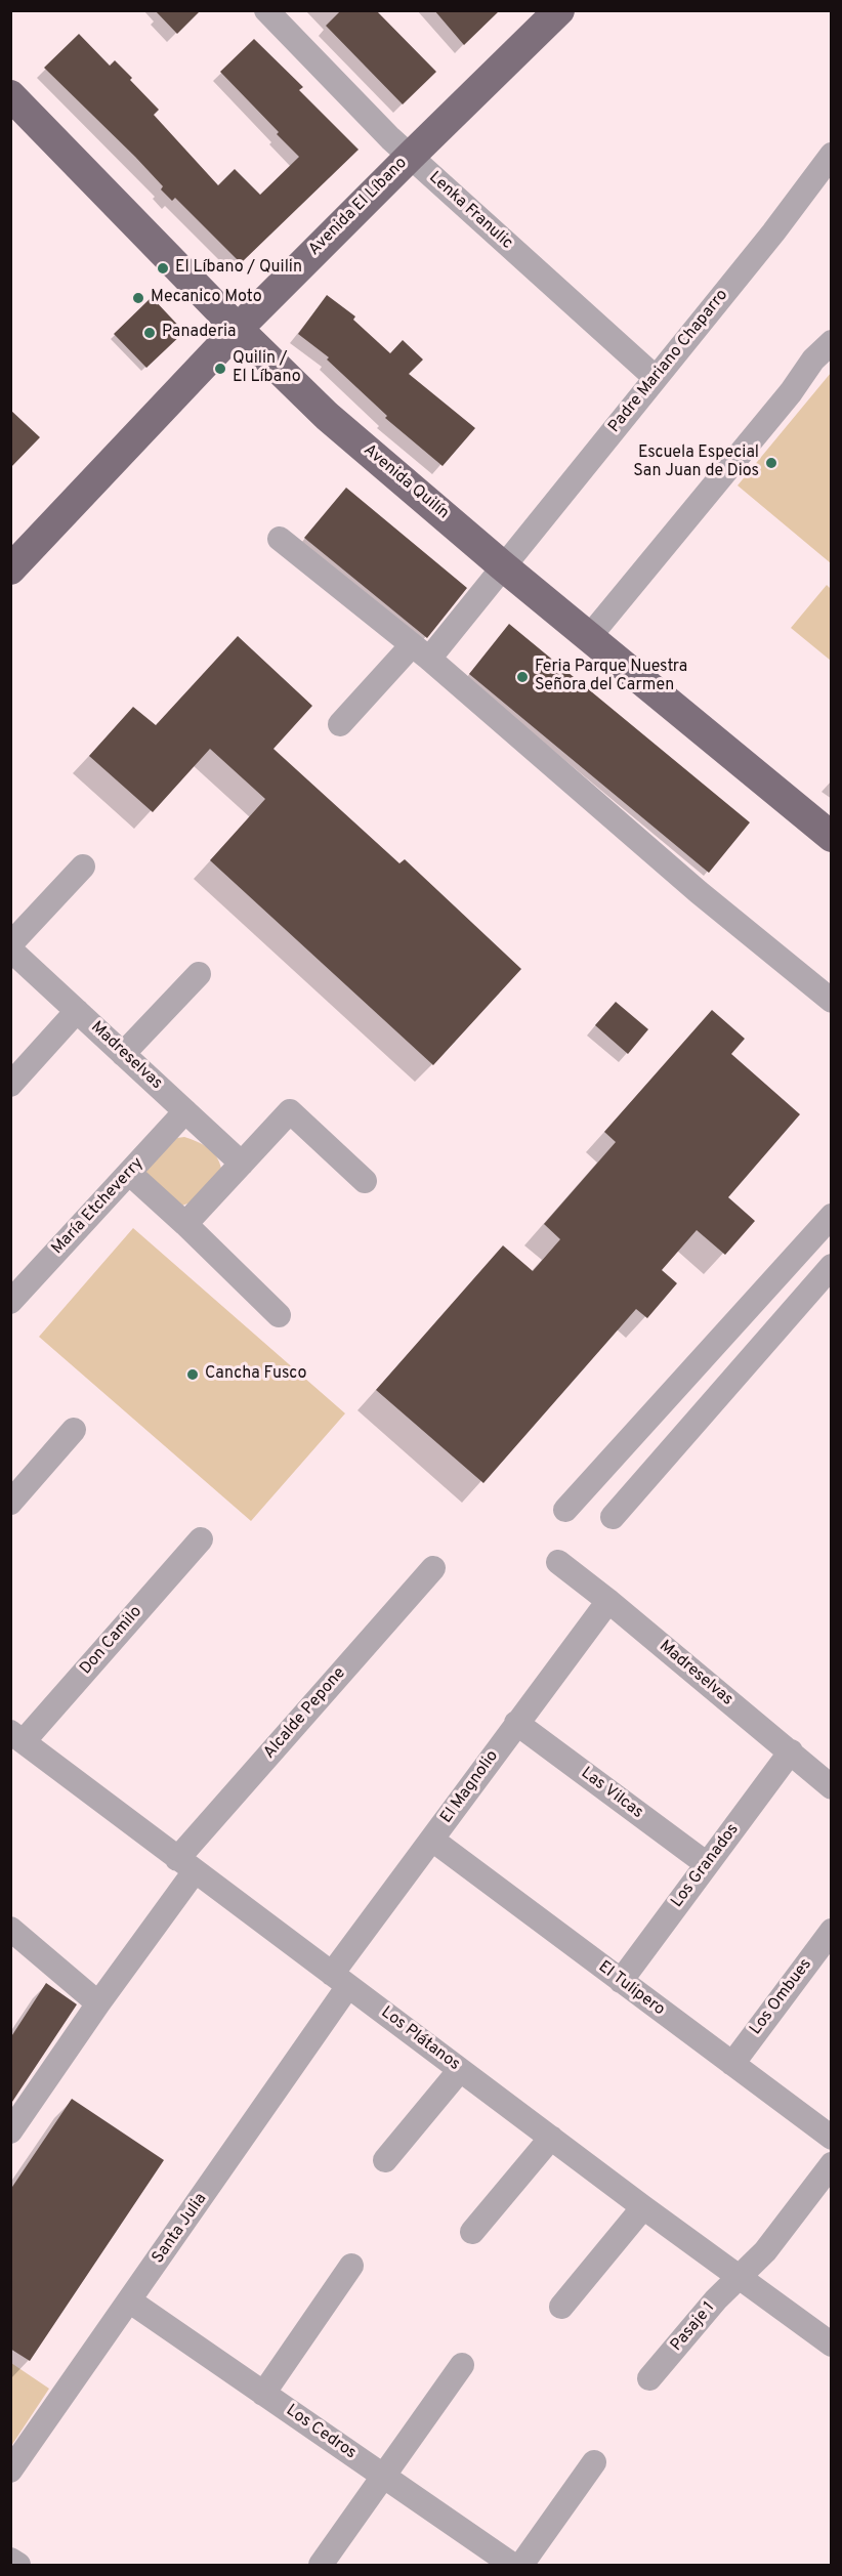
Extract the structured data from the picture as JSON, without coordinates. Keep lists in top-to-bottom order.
{
  "streets": {
    "main road": ["Avenida El Líbano", "Avenida Quilín"],
    "street": [
      "Lenka Franulic",
      "Padre Mariano Chaparro",
      "Madreselvas",
      "María Etcheverry",
      "Don Camilo",
      "Alcalde Pepone",
      "El Magnolio",
      "Las Vilcas",
      "Los Granados",
      "El Tulipero",
      "Los Ombues",
      "Los Plátanos",
      "Santa Julia",
      "Pasaje 1",
      "Los Cedros"
    ]
  },
  "crossings": [
    ["Avenida El Líbano", "Lenka Franulic"],
    ["Avenida El Líbano", "Avenida Quilín"],
    ["Lenka Franulic", "Padre Mariano Chaparro"],
    ["Padre Mariano Chaparro", "Avenida Quilín"],
    ["Madreselvas", "María Etcheverry"],
    ["Madreselvas", "El Magnolio"],
    ["Madreselvas", "Los Granados"],
    ["Don Camilo", "Los Plátanos"],
    ["Alcalde Pepone", "Los Plátanos"],
    ["El Magnolio", "Las Vilcas"],
    ["El Magnolio", "El Tulipero"],
    ["El Magnolio", "Los Plátanos"],
    ["El Magnolio", "Santa Julia"],
    ["Las Vilcas", "Los Granados"],
    ["Los Granados", "El Tulipero"],
    ["El Tulipero", "Los Ombues"],
    ["Los Plátanos", "Santa Julia"],
    ["Los Plátanos", "Pasaje 1"],
    ["Santa Julia", "Los Cedros"]
  ],
  "places": [
    "El Líbano / Quilin",
    "Mecanico Moto",
    "Panaderia",
    "Quilin / El Líbano",
    "Escuela Especial San Juan de Dios",
    "Feria Parque Nuestra Señora del Carmen",
    "Cancha Fusco"
  ]
}
